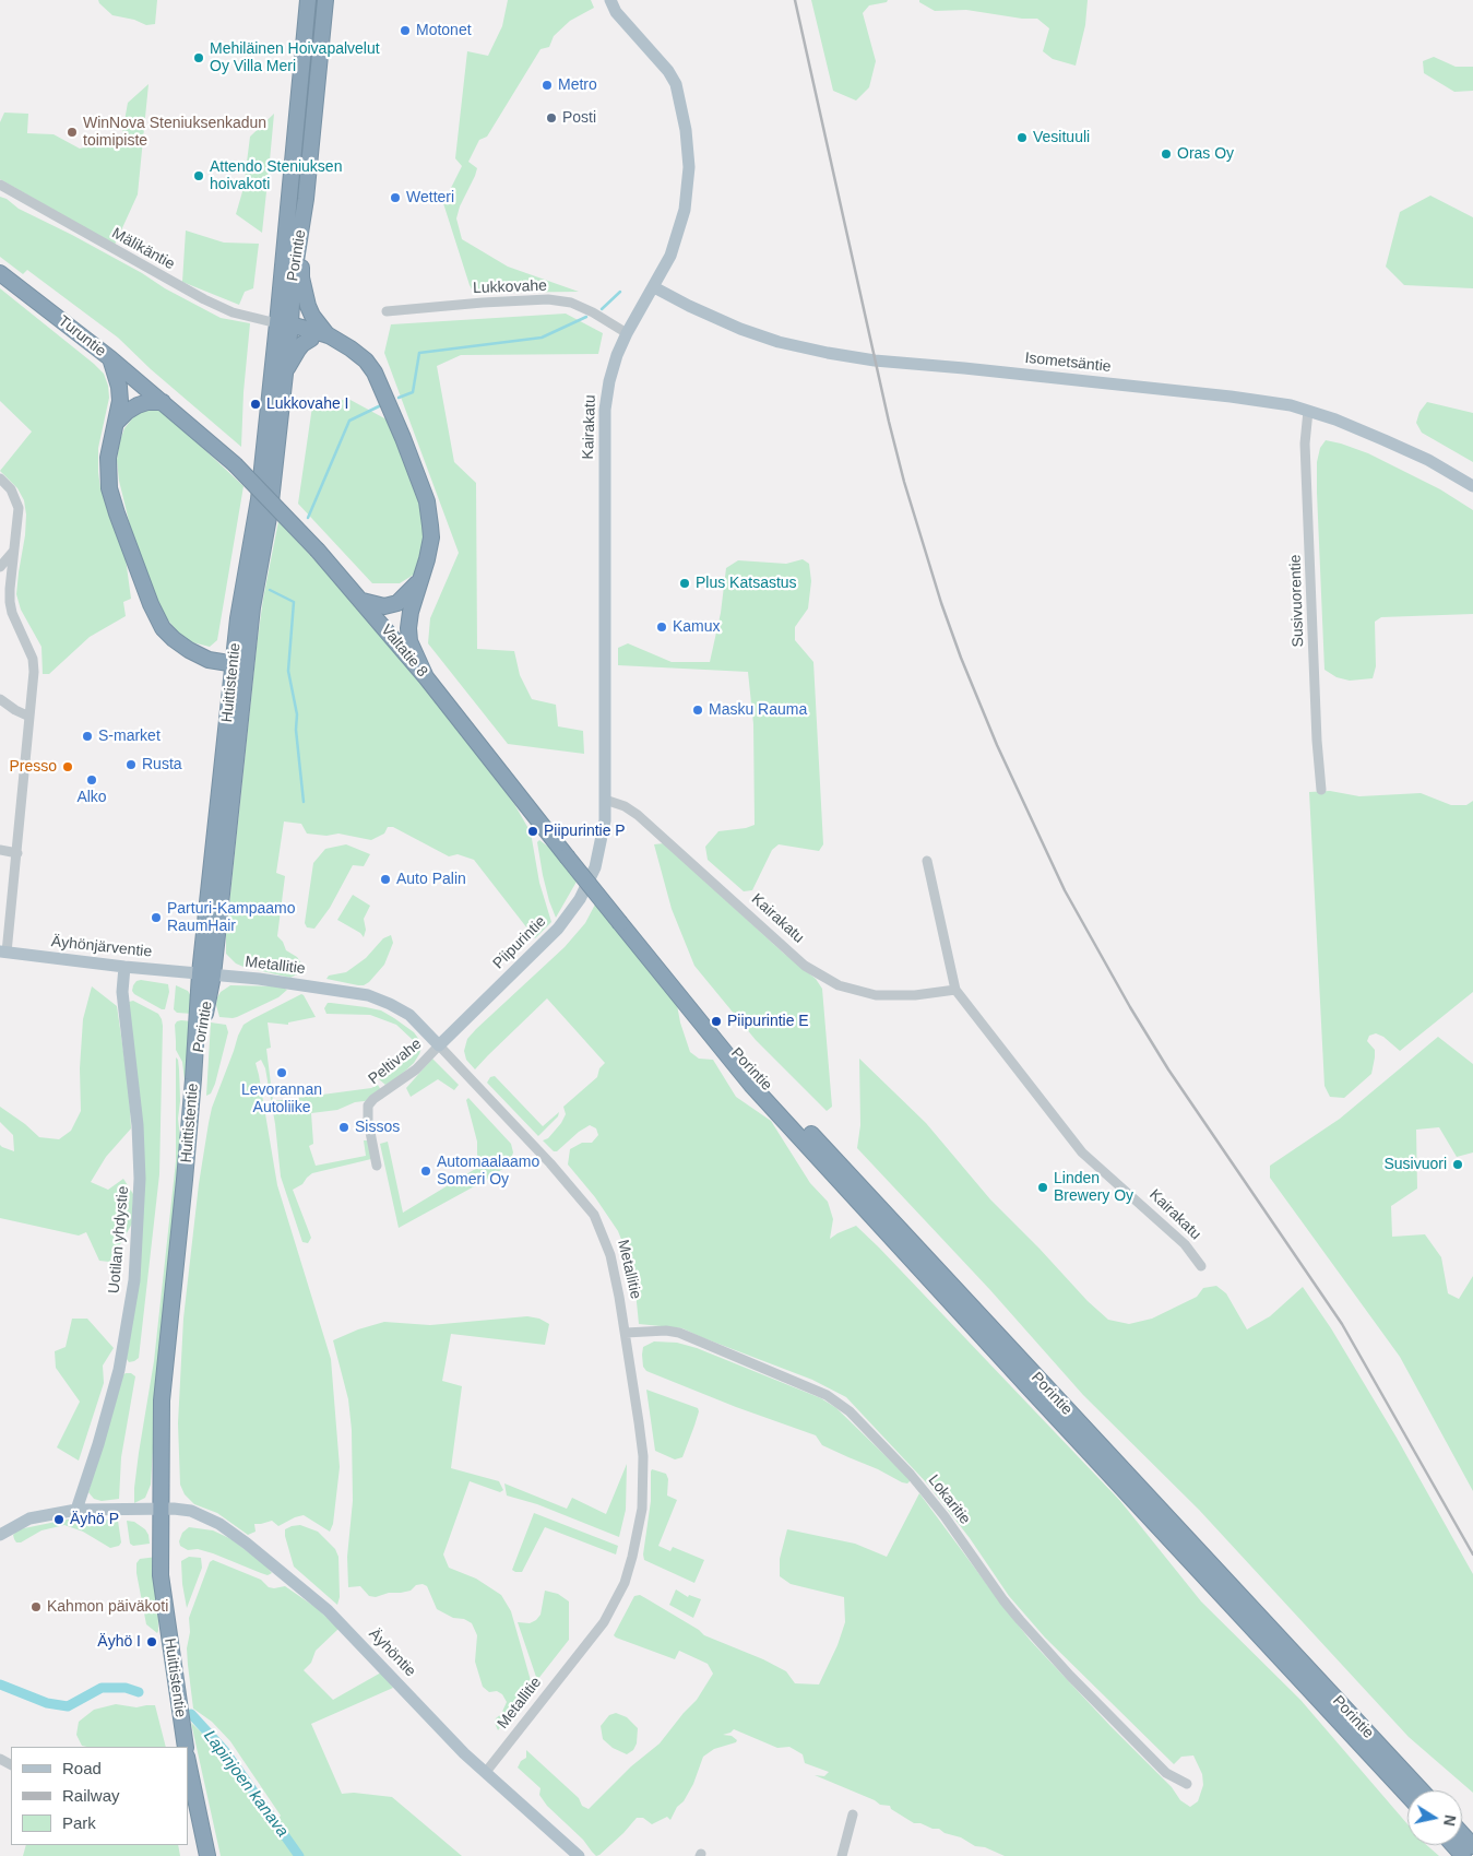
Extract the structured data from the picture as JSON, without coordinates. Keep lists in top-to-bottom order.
{
  "streets": {
    "highway": [
      "Porintie",
      "Turuntie",
      "Valtatie 8",
      "Huittistentie"
    ],
    "main road": [
      "Isometsäntie",
      "Kairakatu",
      "Piipurintie",
      "Äyhönjärventie",
      "Metallitie",
      "Uotilan yhdystie",
      "Äyhöntie"
    ],
    "street": [
      "Mälikäntie",
      "Lukkovahe",
      "Susivuorentie",
      "Peltivahe",
      "Lokaritie"
    ]
  },
  "crossings": [
    ["Mälikäntie", "Porintie"],
    ["Porintie", "Valtatie 8"],
    ["Porintie", "Huittistentie"],
    ["Lukkovahe", "Kairakatu"],
    ["Turuntie", "Valtatie 8"],
    ["Isometsäntie", "Kairakatu"],
    ["Isometsäntie", "Susivuorentie"],
    ["Kairakatu", "Piipurintie"],
    ["Huittistentie", "Äyhönjärventie"],
    ["Huittistentie", "Metallitie"],
    ["Huittistentie", "Äyhöntie"],
    ["Piipurintie", "Metallitie"],
    ["Piipurintie", "Peltivahe"],
    ["Äyhönjärventie", "Metallitie"],
    ["Äyhönjärventie", "Uotilan yhdystie"],
    ["Metallitie", "Peltivahe"],
    ["Metallitie", "Lokaritie"],
    ["Metallitie", "Äyhöntie"],
    ["Uotilan yhdystie", "Äyhöntie"]
  ],
  "water": ["Lapinjoen kanava"],
  "places": [
    "Motonet",
    "Mehiläinen Hoivapalvelut Oy Villa Meri",
    "Metro",
    "Posti",
    "WinNova Steniuksenkadun toimipiste",
    "Vesituuli",
    "Oras Oy",
    "Attendo Steniuksen hoivakoti",
    "Wetteri",
    "Lukkovahe I",
    "Plus Katsastus",
    "Kamux",
    "Masku Rauma",
    "S-market",
    "Rusta",
    "Presso",
    "Alko",
    "Piipurintie P",
    "Auto Palin",
    "Parturi-Kampaamo RaumHair",
    "Piipurintie E",
    "Levorannan Autoliike",
    "Sissos",
    "Susivuori",
    "Automaalaamo Someri Oy",
    "Linden Brewery Oy",
    "Äyhö P",
    "Kahmon päiväkoti",
    "Äyhö I"
  ],
  "legend": ["Road", "Railway", "Park"],
  "north": "right"
}
